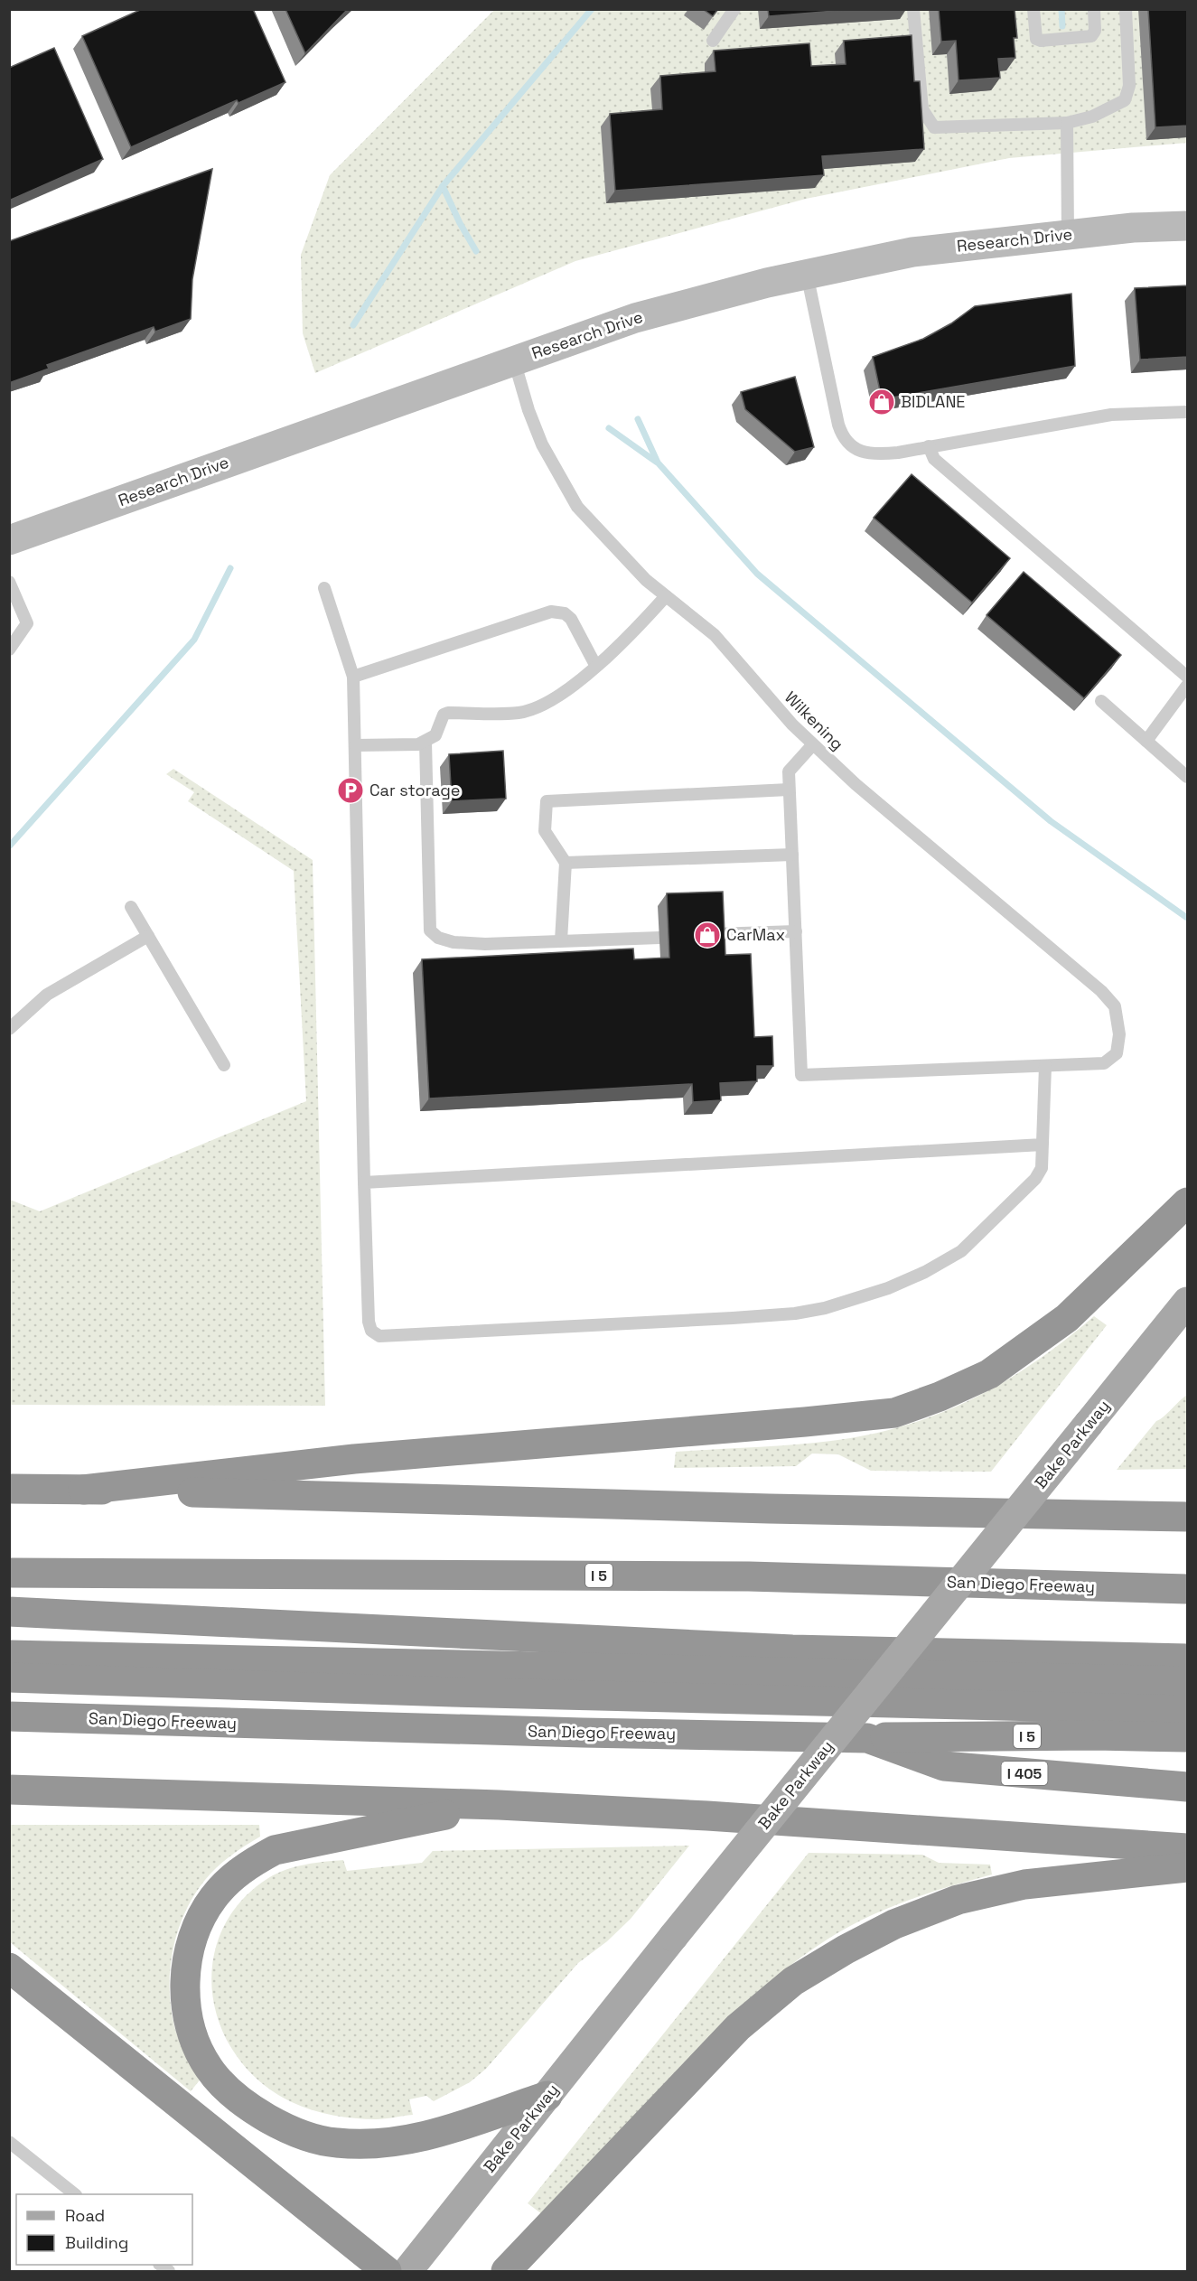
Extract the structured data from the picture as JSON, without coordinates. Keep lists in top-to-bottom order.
{
  "streets": {
    "highway": ["I 5", "San Diego Freeway", "I 405"],
    "main road": ["Research Drive", "Bake Parkway"],
    "lane": ["Wilkening"]
  },
  "crossings": [
    ["Research Drive", "Wilkening"],
    ["I 5", "San Diego Freeway"]
  ],
  "places": {
    "shop": ["BIDLANE", "CarMax"],
    "parking": ["Car storage"]
  },
  "legend": ["Road", "Building"]
}
